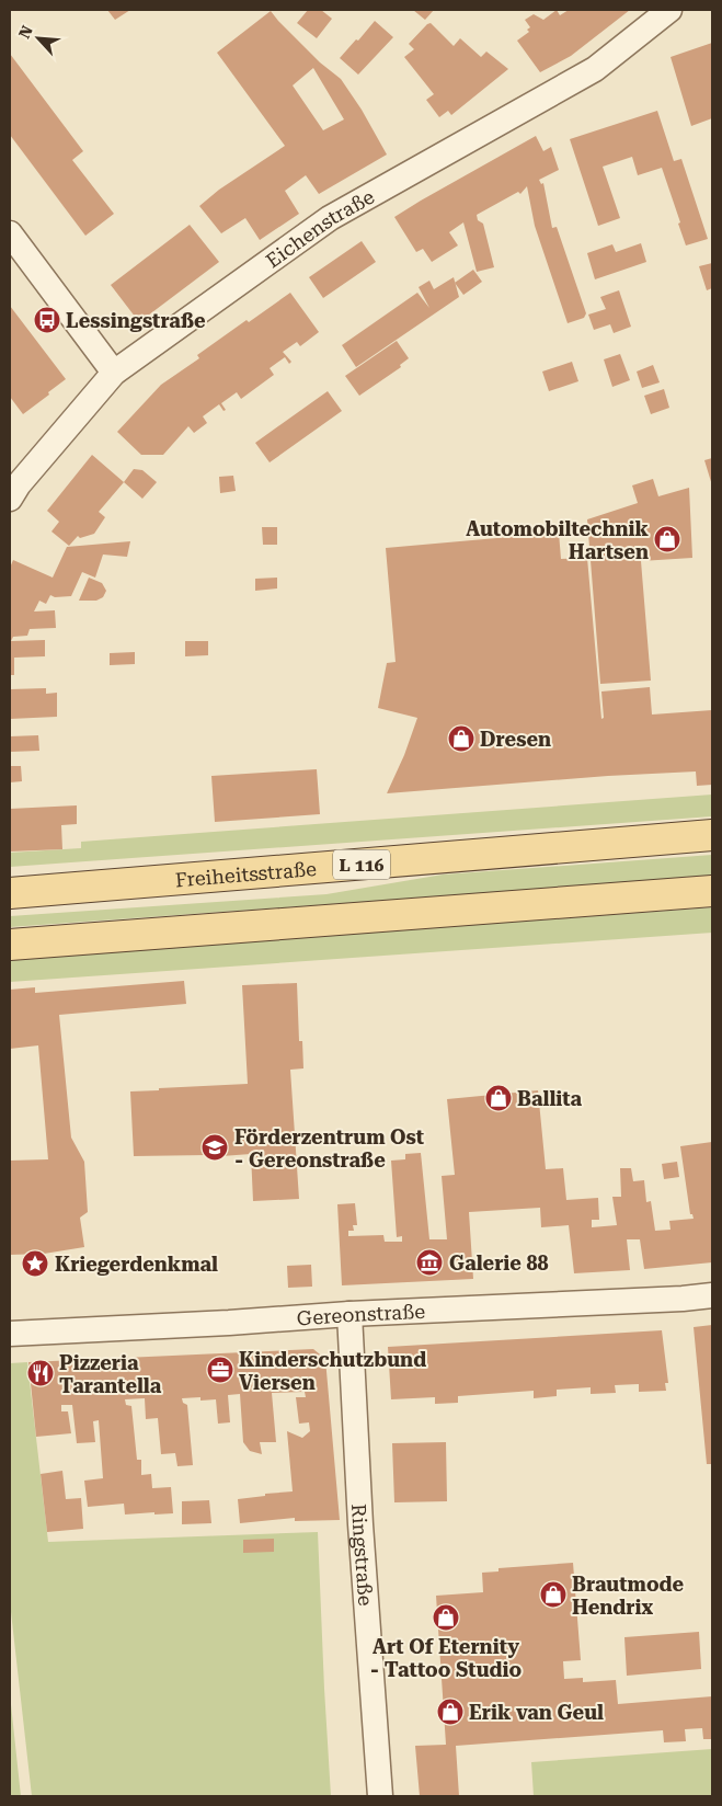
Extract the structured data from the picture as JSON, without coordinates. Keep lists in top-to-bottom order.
{
  "streets": {
    "main road": ["L 116", "Freiheitsstraße"],
    "street": ["Eichenstraße", "Gereonstraße", "Ringstraße"]
  },
  "crossings": [
    ["Gereonstraße", "Ringstraße"]
  ],
  "places": {
    "bus stop": ["Lessingstraße"],
    "shop": [
      "Automobiltechnik Hartsen",
      "Dresen",
      "Ballita",
      "Brautmode Hendrix",
      "Art Of Eternity - Tattoo Studio",
      "Erik van Geul"
    ],
    "school or university": ["Förderzentrum Ost - Gereonstraße"],
    "museum": ["Galerie 88"],
    "place": ["Kriegerdenkmal"],
    "office": ["Kinderschutzbund Viersen"],
    "restaurant": ["Pizzeria Tarantella"]
  },
  "north": "top left"
}
